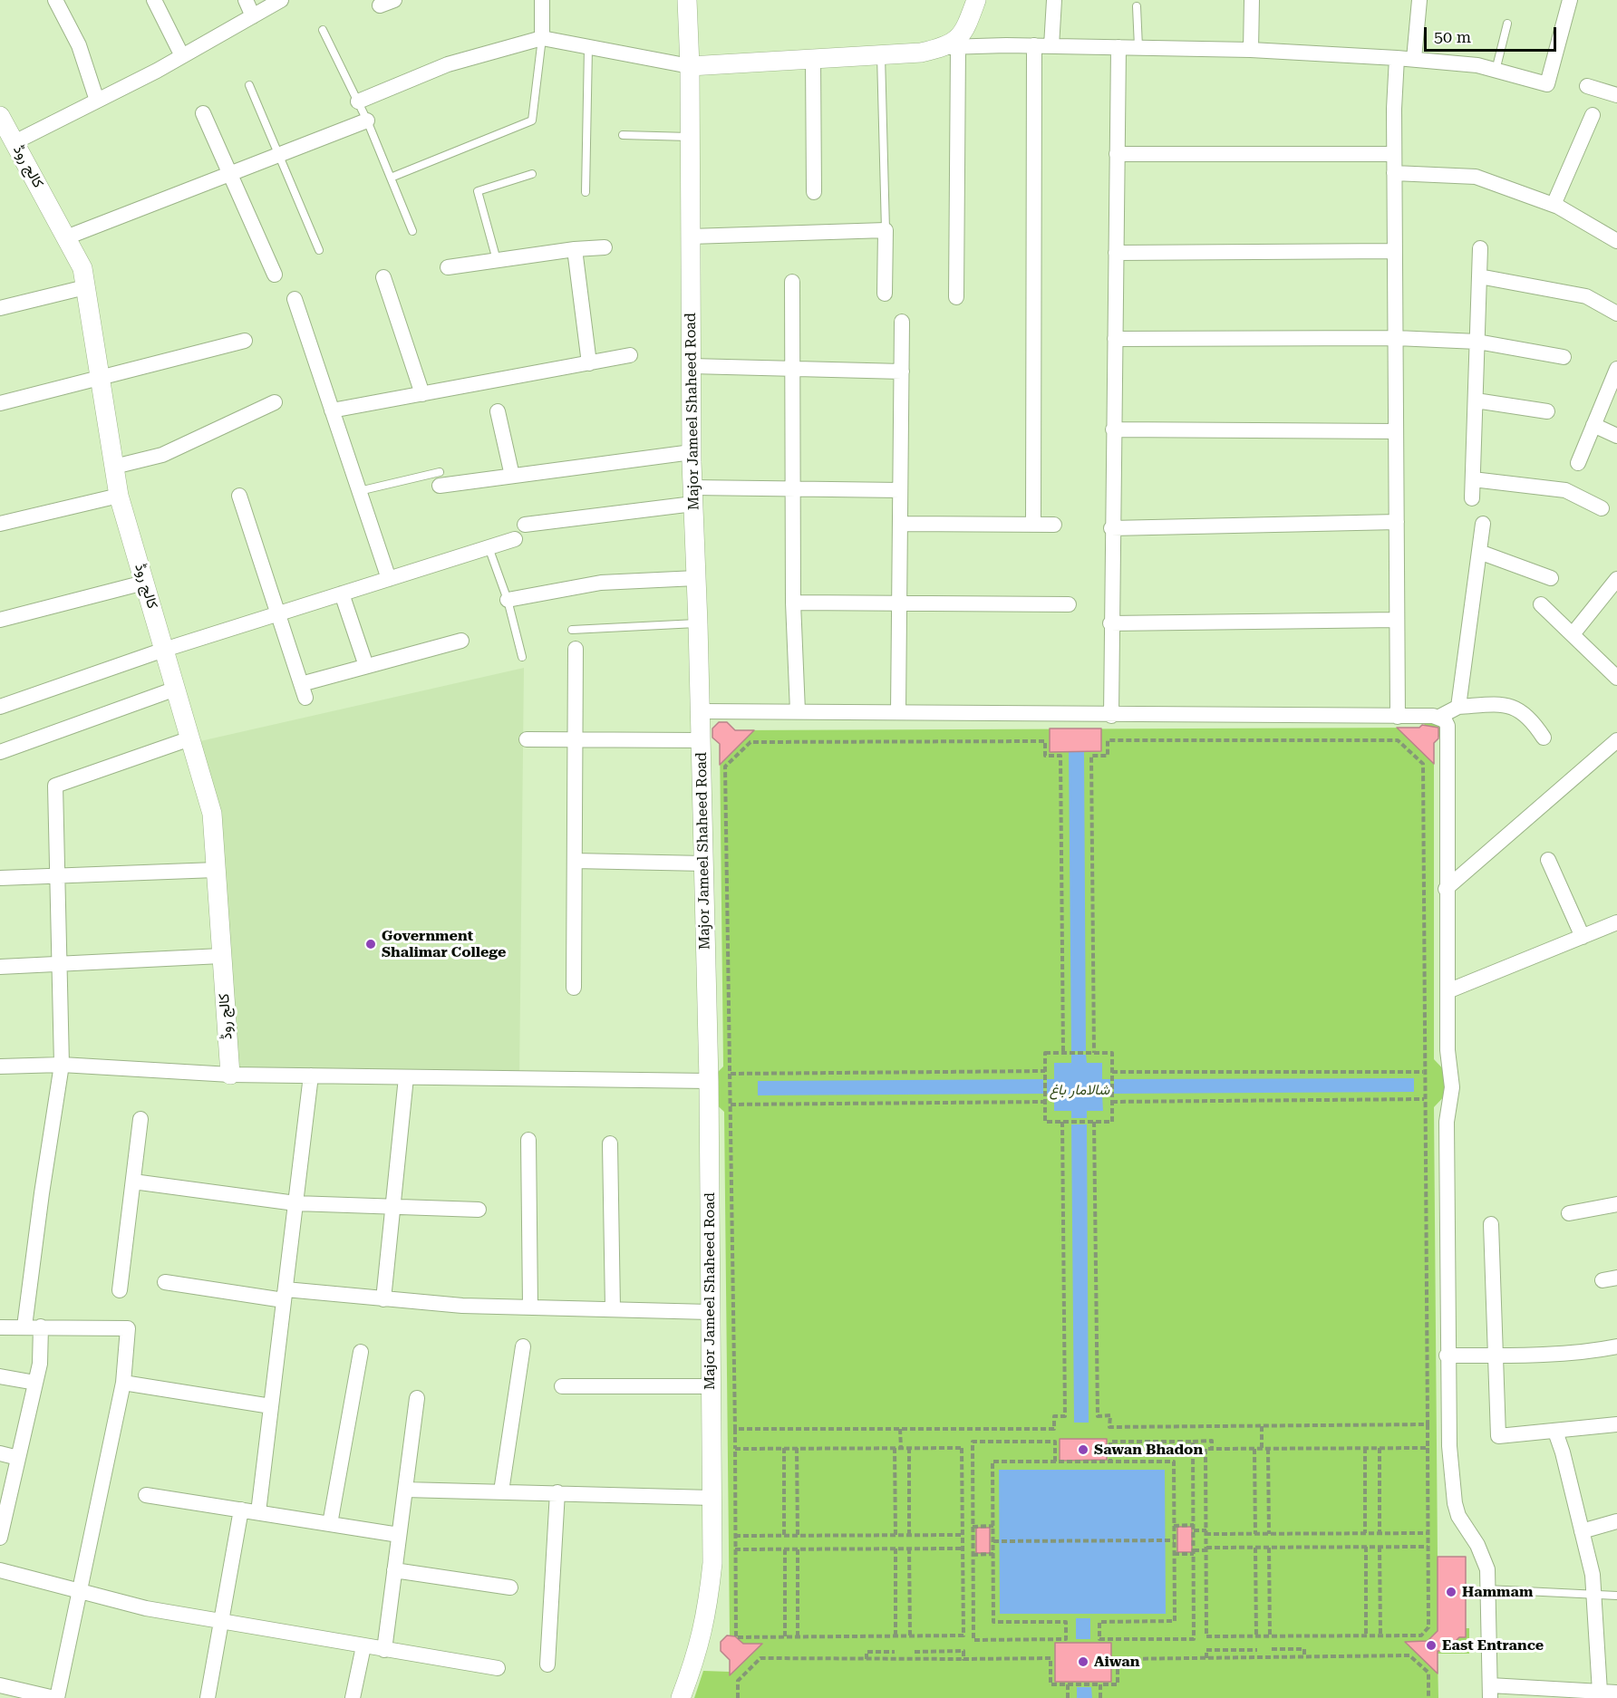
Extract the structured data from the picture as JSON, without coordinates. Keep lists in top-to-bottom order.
{
  "streets": {
    "street": ["کالج روڈ", "Major Jameel Shaheed Road"]
  },
  "parks": ["شالامار باغ"],
  "places": [
    "Government Shalimar College",
    "Sawan Bhadon",
    "Hammam",
    "East Entrance",
    "Aiwan"
  ],
  "scale_bar": "50 m"
}
